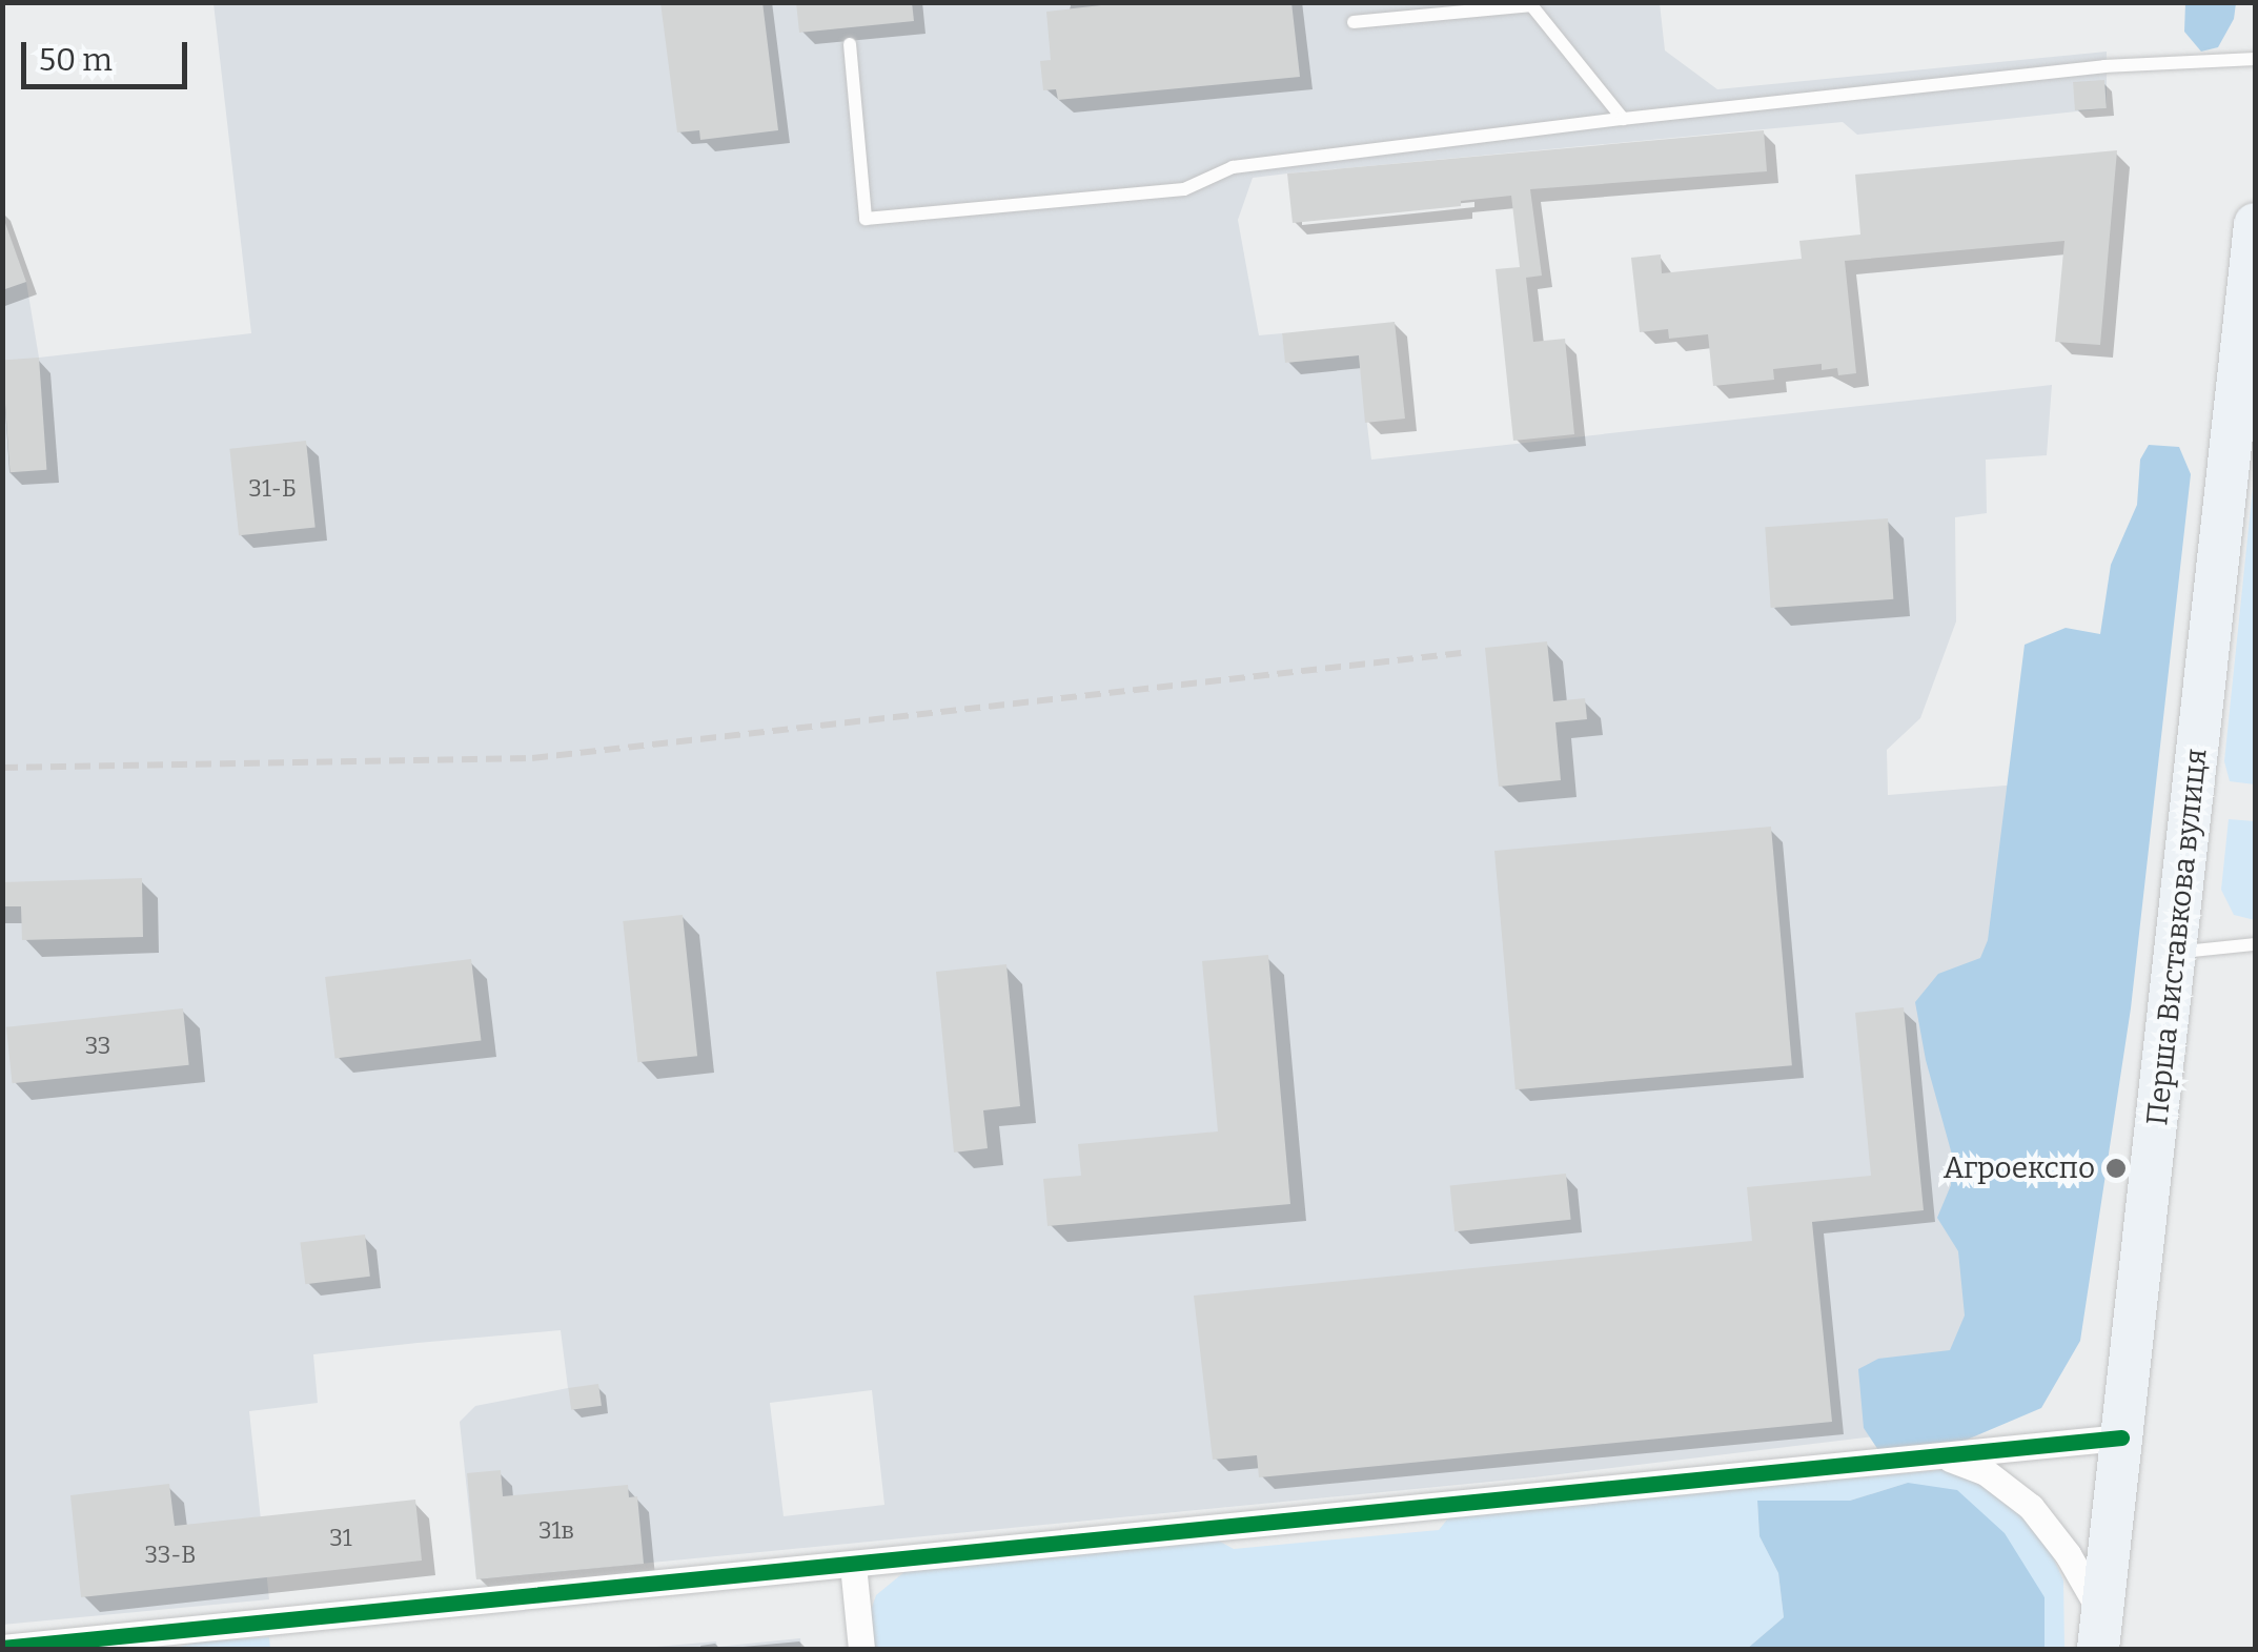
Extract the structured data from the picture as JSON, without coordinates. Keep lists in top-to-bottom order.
{
  "streets": {
    "main road": ["Перша Виставкова вулиця"]
  },
  "places": ["Агроекспо"],
  "house_numbers": [
    "31-Б",
    "33",
    "31в",
    "31",
    "33-В"
  ],
  "scale_bar": "50 m"
}
